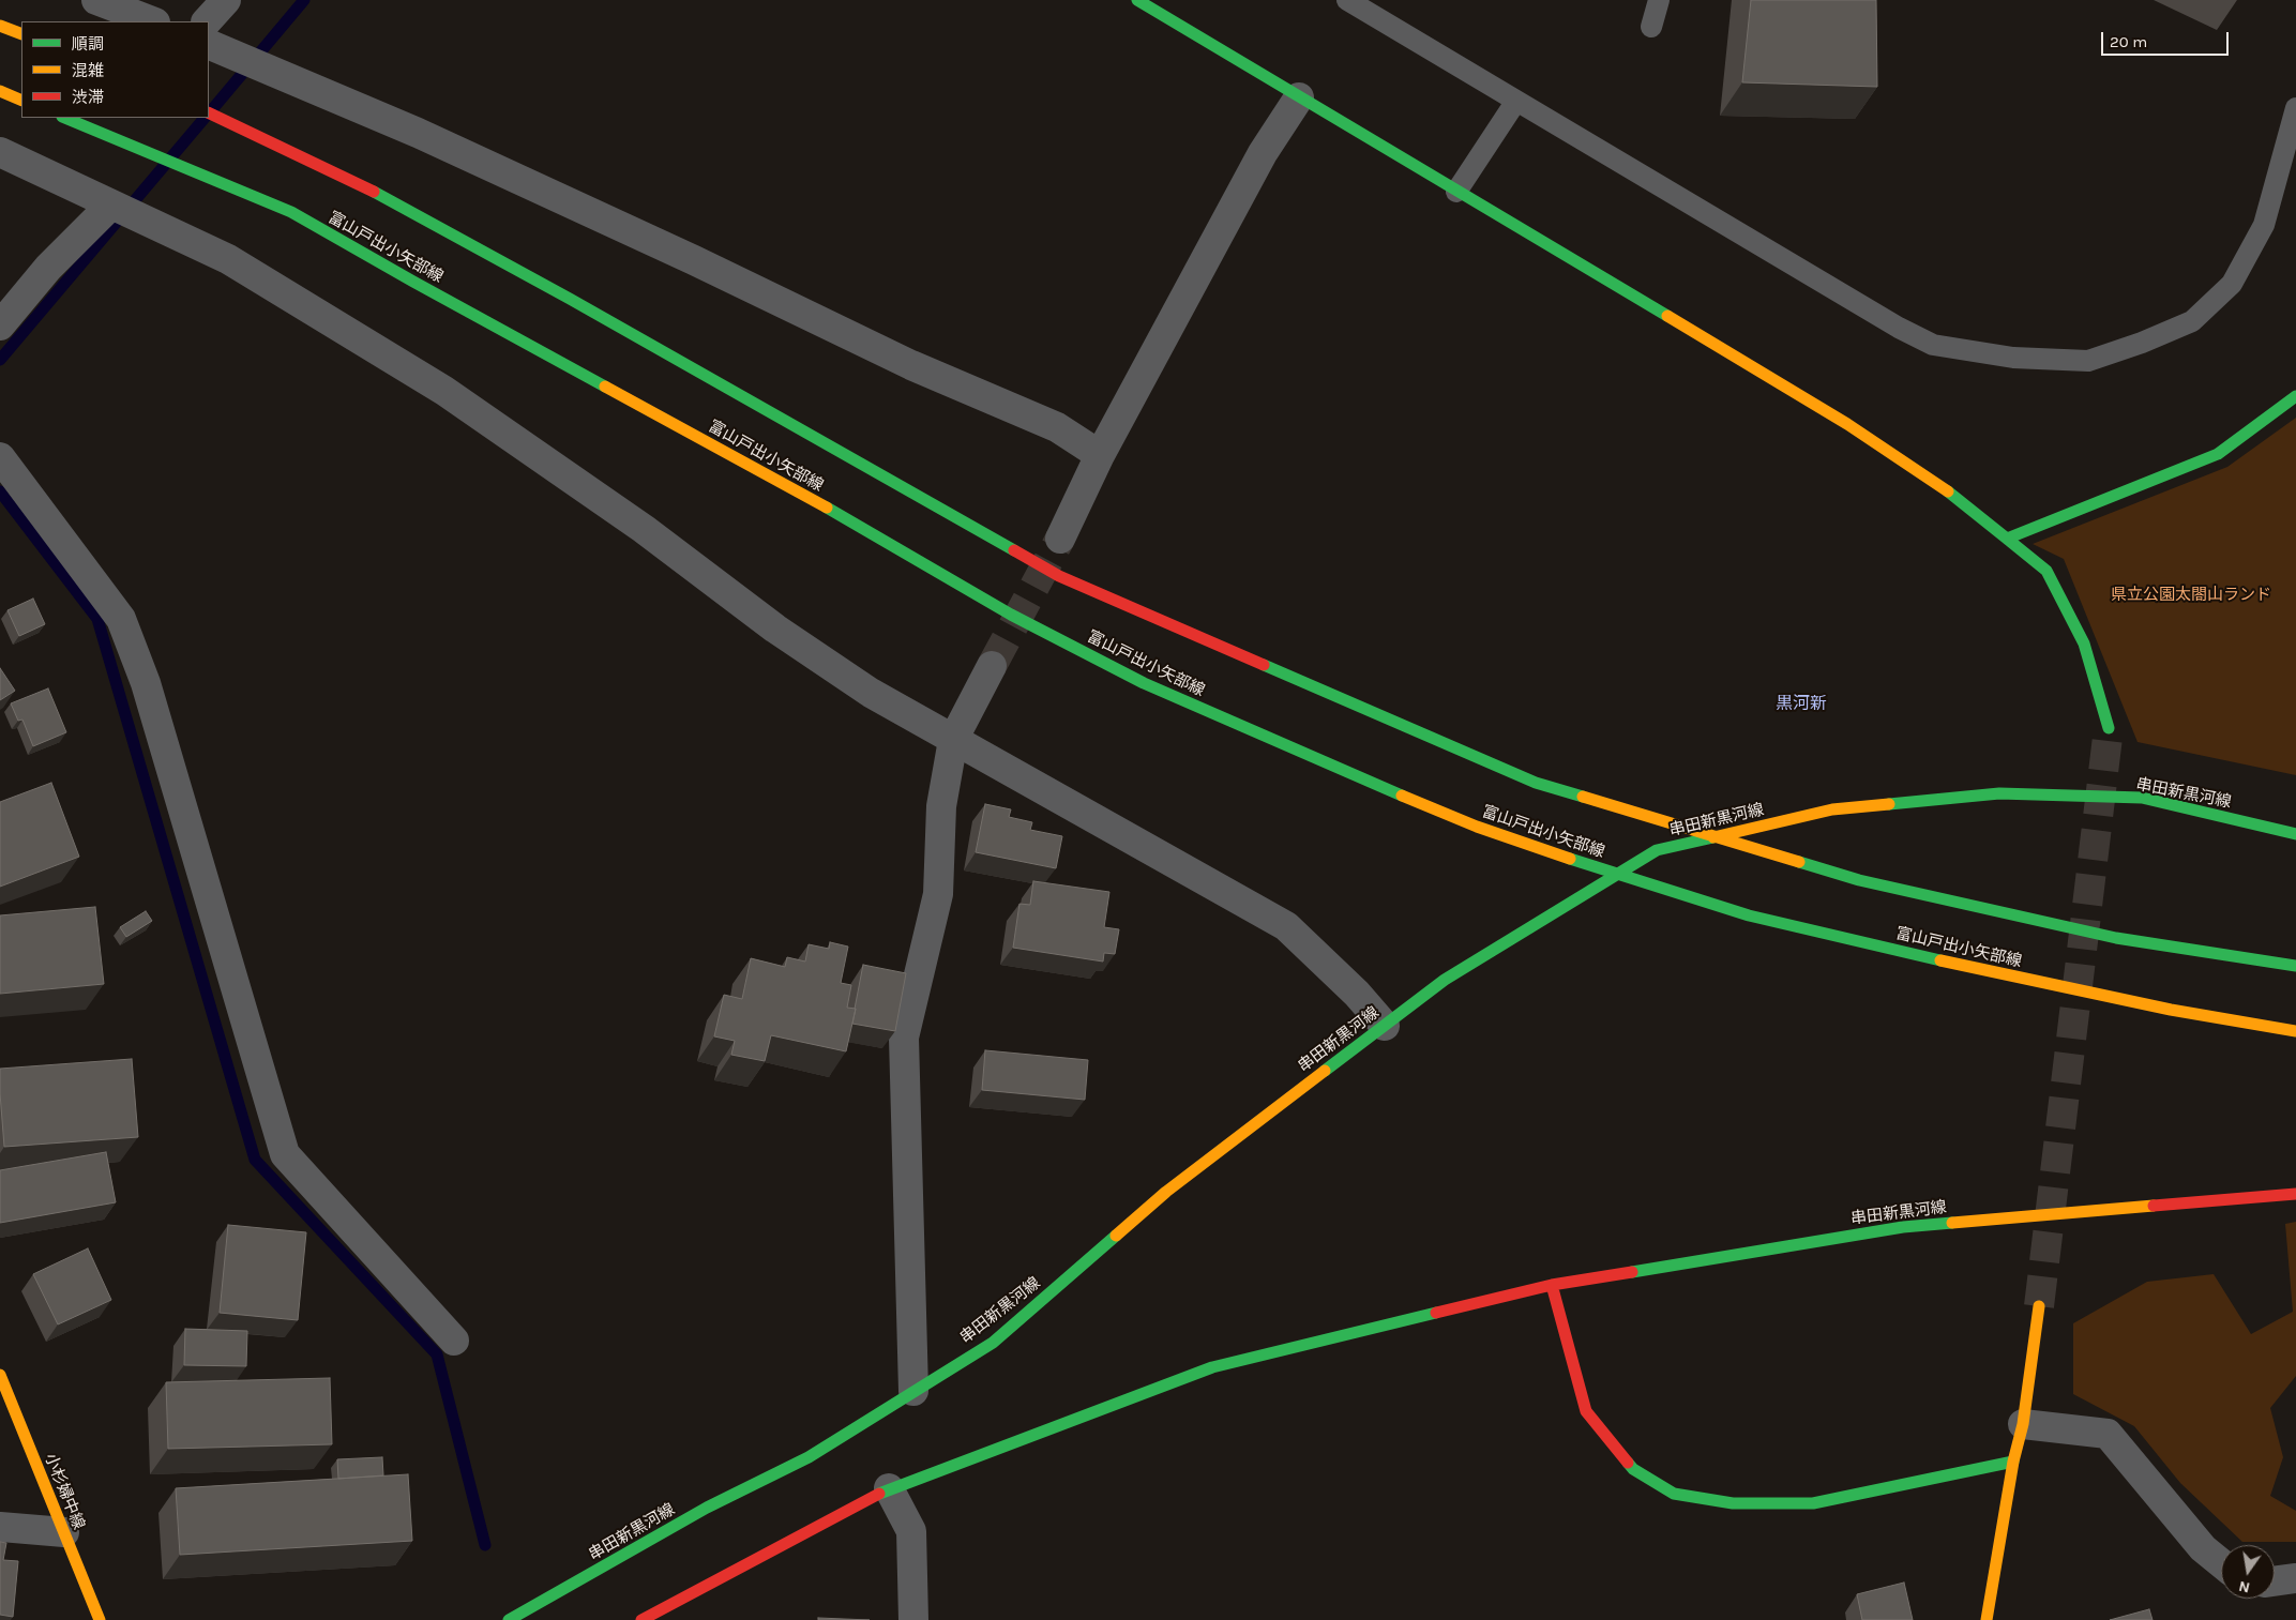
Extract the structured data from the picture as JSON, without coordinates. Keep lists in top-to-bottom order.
{
  "streets": {
    "main road": ["富山戸出小矢部線", "串田新黒河線", "小杉婦中線"]
  },
  "districts": ["黒河新"],
  "parks": ["県立公園太閤山ランド"],
  "legend": ["順調", "混雑", "渋滞"],
  "scale_bar": "20 m",
  "north": "bottom"
}
